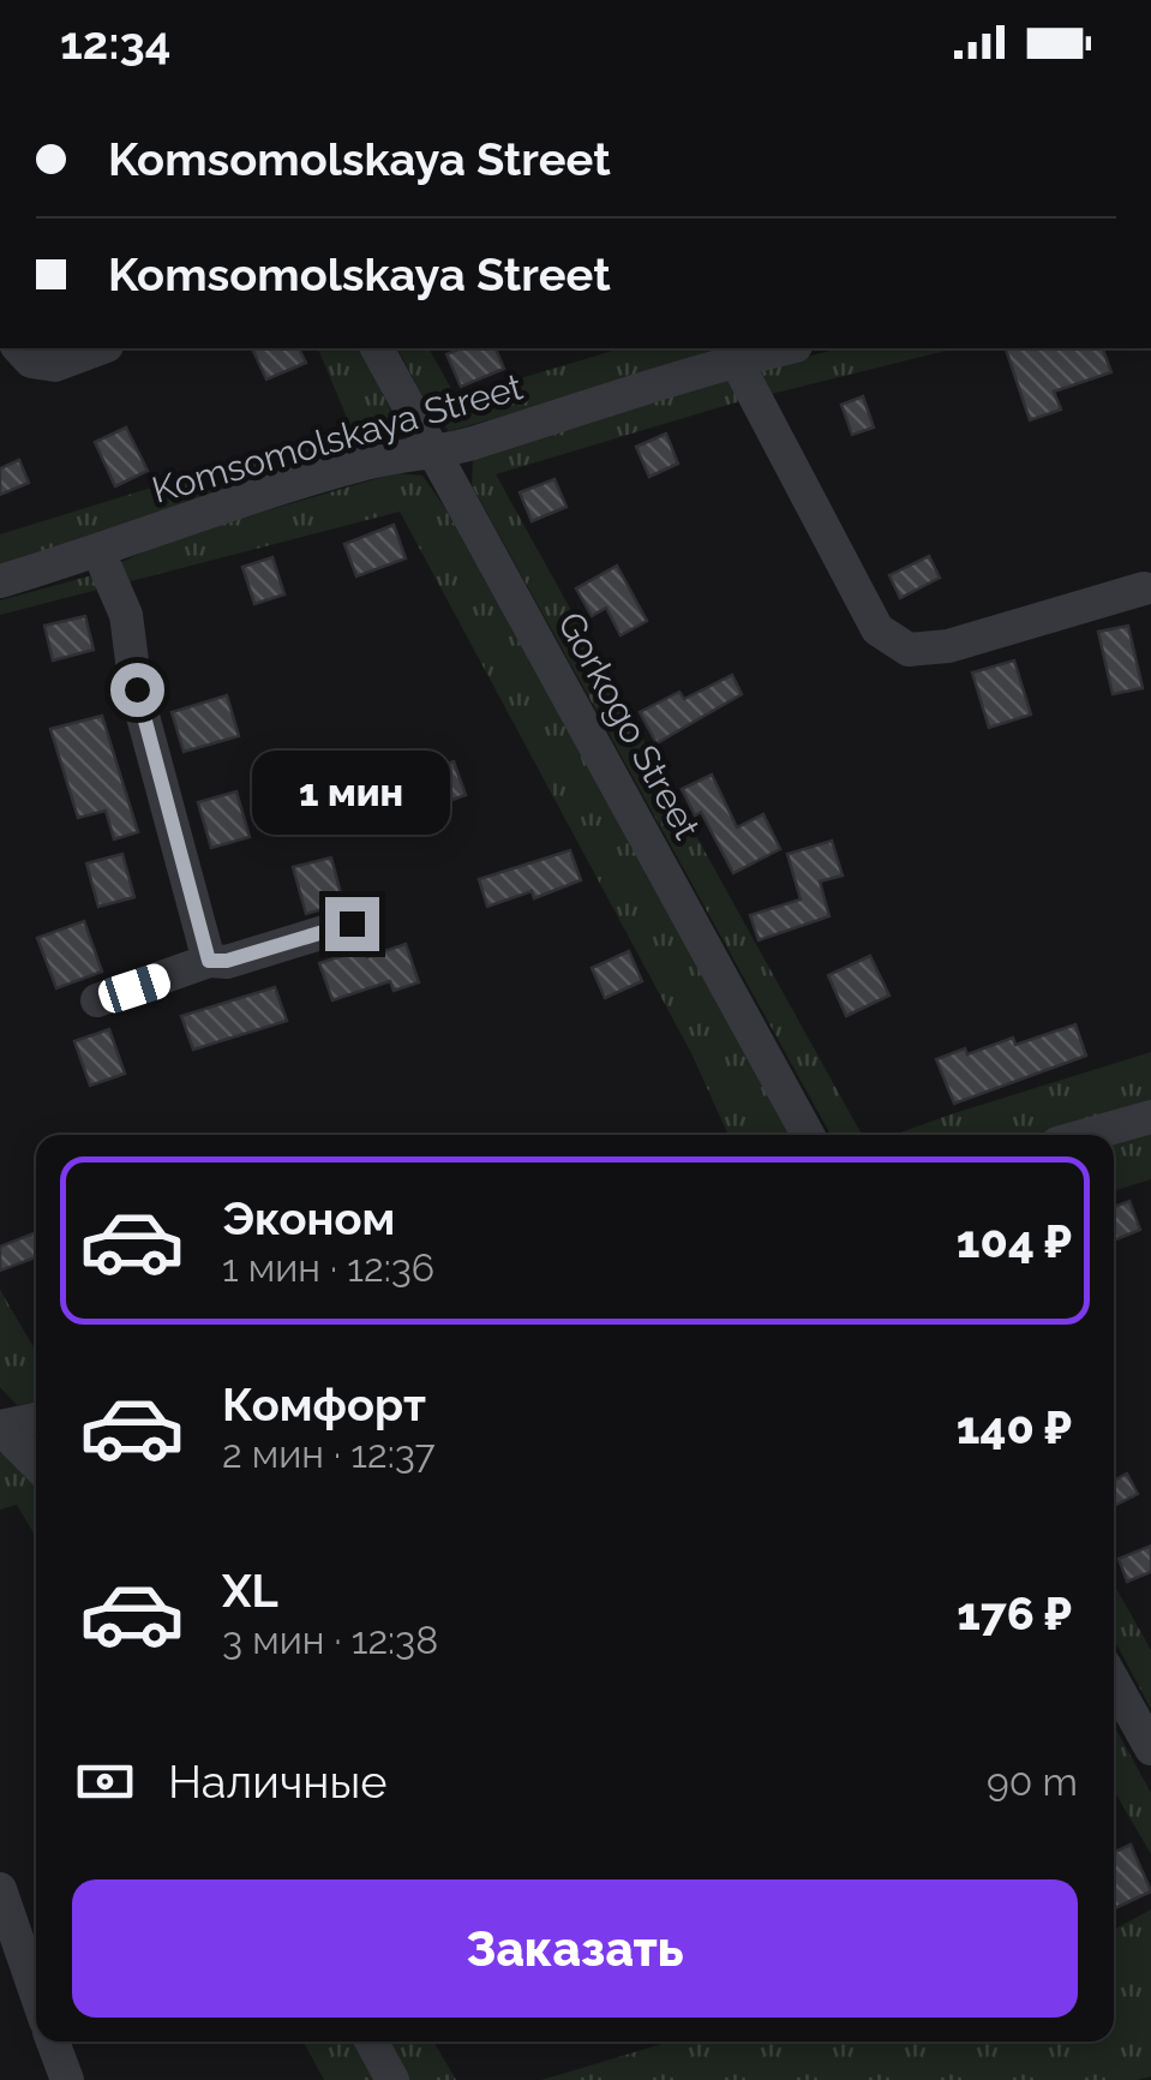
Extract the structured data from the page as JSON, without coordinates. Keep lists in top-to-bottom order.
{
  "streets": {
    "street": ["Komsomolskaya Street", "Gorkogo Street"]
  },
  "crossings": [
    ["Komsomolskaya Street", "Gorkogo Street"]
  ],
  "page": {
    "status": "12:34",
    "banner": ["Komsomolskaya Street", "Komsomolskaya Street"],
    "bubble": "1 мин",
    "list": [
      {
        "name": "Эконом",
        "note": "1 мин · 12:36",
        "value": "104 ₽"
      },
      {
        "name": "Комфорт",
        "note": "2 мин · 12:37",
        "value": "140 ₽"
      },
      {
        "name": "XL",
        "note": "3 мин · 12:38",
        "value": "176 ₽"
      }
    ],
    "pay": ["Наличные", "90 m"],
    "buttons": "Заказать"
  }
}
